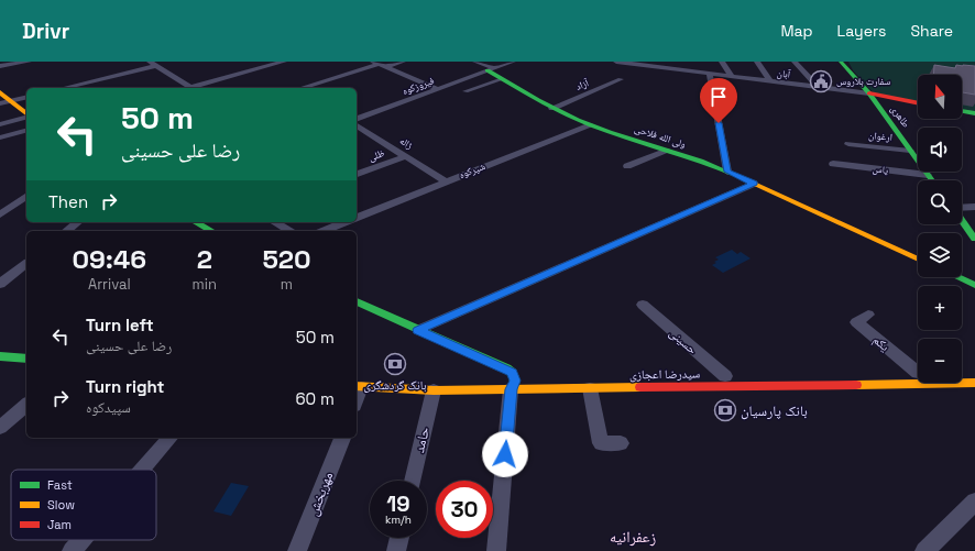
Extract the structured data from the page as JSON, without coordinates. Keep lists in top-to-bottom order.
{
  "streets": {
    "street": [
      "آبان",
      "آزاد",
      "فیروزکوه",
      "طاهری",
      "ولی‌ الله فلاحی",
      "ارغوان",
      "ژاله",
      "ظلی",
      "یاس",
      "شیرکوه",
      "حسینی",
      "یکم",
      "سیدرضا اعجازی",
      "حامد",
      "مهربخش"
    ]
  },
  "crossings": [
    ["آبان", "طاهری"],
    ["آزاد", "ولی‌ الله فلاحی"],
    ["فیروزکوه", "ولی‌ الله فلاحی"],
    ["طاهری", "ارغوان"],
    ["طاهری", "یاس"],
    ["ولی‌ الله فلاحی", "شیرکوه"],
    ["ژاله", "ظلی"],
    ["ژاله", "شیرکوه"],
    ["حسینی", "سیدرضا اعجازی"],
    ["سیدرضا اعجازی", "حامد"]
  ],
  "districts": ["زعفرانیه"],
  "places": {
    "public building": ["سفارت بلاروس"],
    "bank": ["بانک گردشگری", "بانک پارسیان"]
  },
  "legend": ["Fast", "Slow", "Jam"],
  "north": "top",
  "page": {
    "header": "Drivr",
    "nav": ["Map", "Layers", "Share"],
    "map_buttons": ["+", "−"],
    "turn": ["50 m", "رضا علی حسینی"],
    "then": "Then",
    "eta": [
      "09:46",
      "Arrival",
      "2",
      "min",
      "520",
      "m"
    ],
    "list": [
      {
        "name": "Turn left",
        "note": "رضا علی حسینی",
        "value": "50 m"
      },
      {
        "name": "Turn right",
        "note": "سپیدکوه",
        "value": "60 m"
      }
    ],
    "speed": "19 km/h",
    "limit": "30"
  }
}
